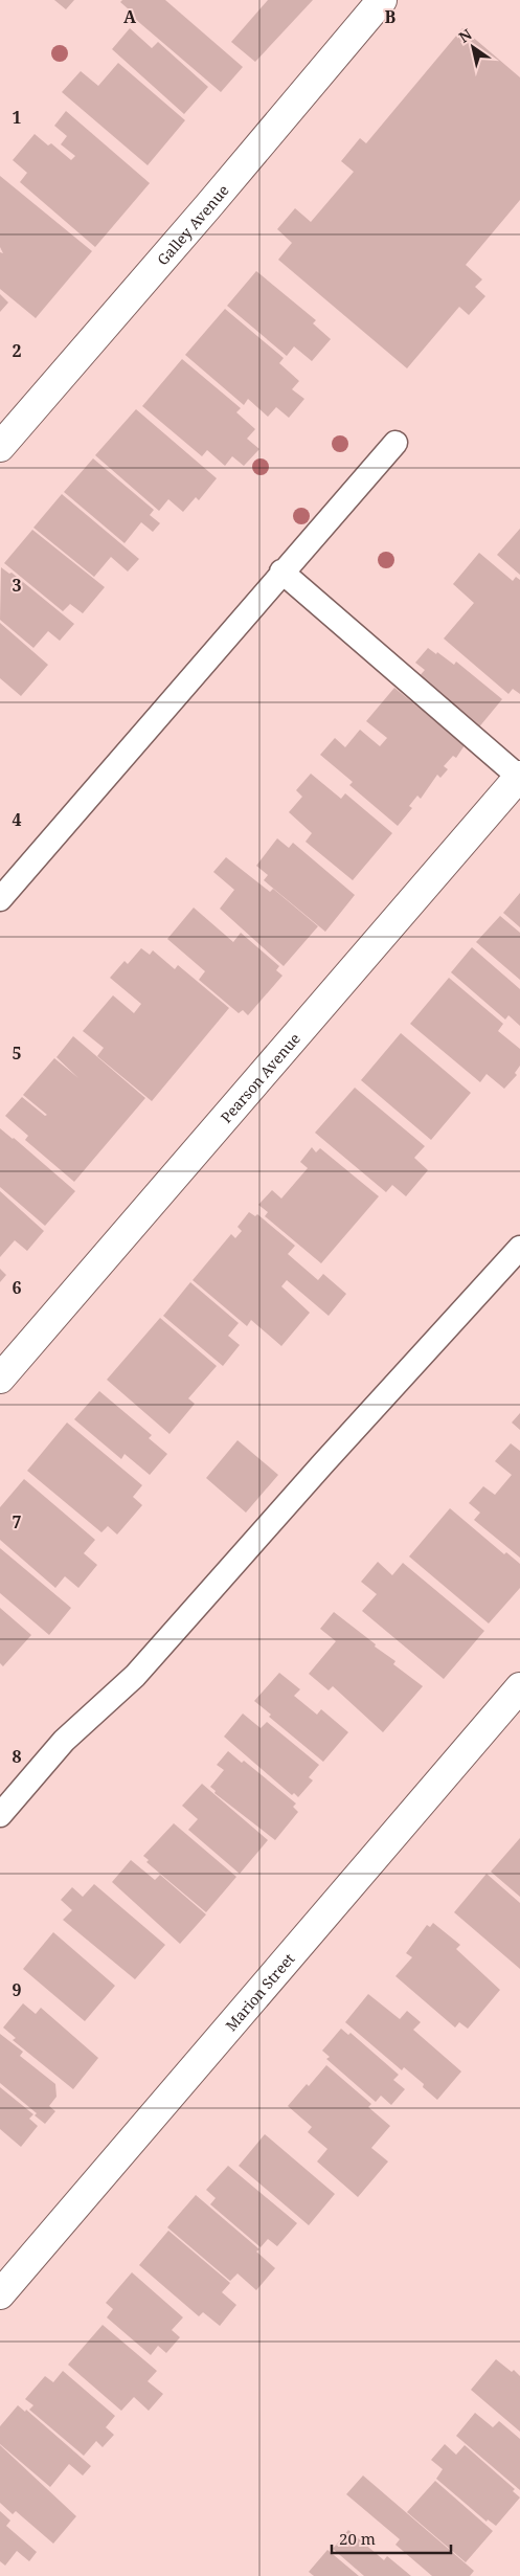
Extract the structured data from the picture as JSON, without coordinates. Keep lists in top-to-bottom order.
{
  "streets": {
    "street": ["Galley Avenue", "Pearson Avenue", "Marion Street"]
  },
  "scale_bar": "20 m",
  "north": "top left",
  "grid": {
    "columns": ["A", "B"],
    "rows": [
      "1",
      "2",
      "3",
      "4",
      "5",
      "6",
      "7",
      "8",
      "9"
    ]
  }
}
